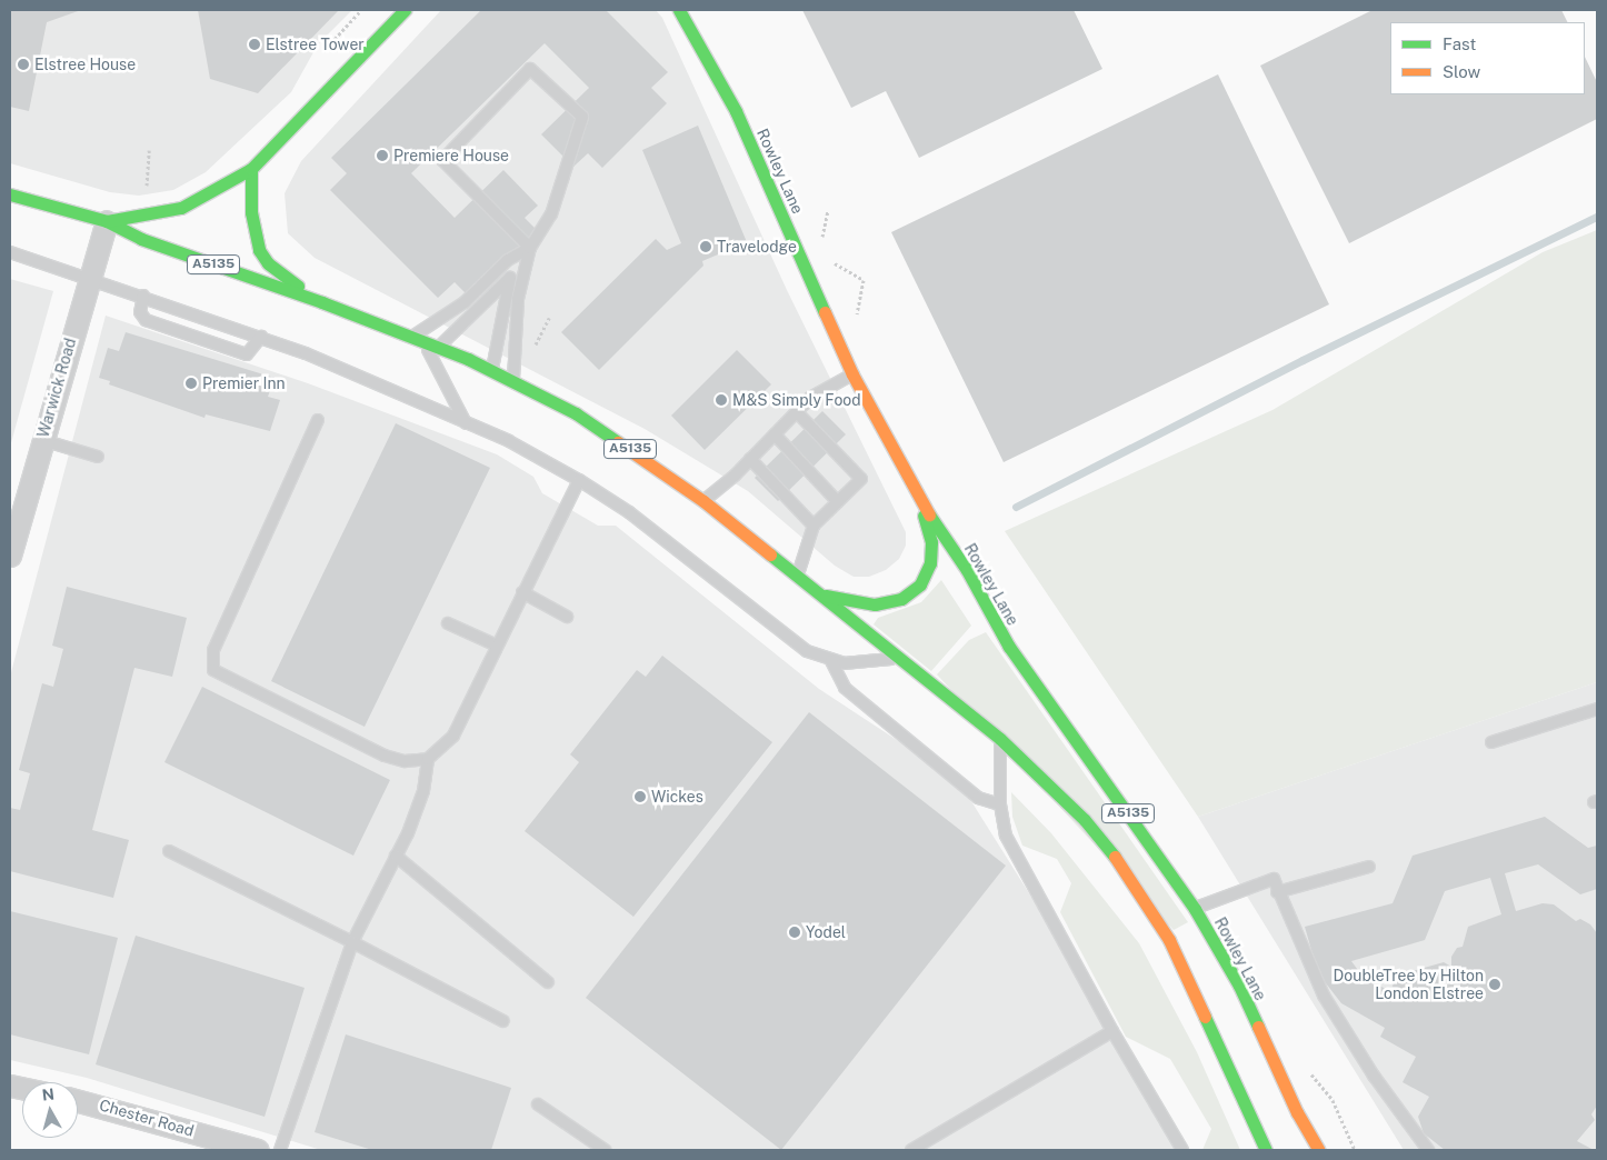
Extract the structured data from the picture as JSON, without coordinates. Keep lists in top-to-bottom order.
{
  "streets": {
    "main road": ["Rowley Lane", "A5135"],
    "street": ["Warwick Road", "Chester Road"]
  },
  "crossings": [
    ["Rowley Lane", "A5135"],
    ["A5135", "Warwick Road"]
  ],
  "places": [
    "Elstree Tower",
    "Elstree House",
    "Premiere House",
    "Travelodge",
    "Premier Inn",
    "M&S Simply Food",
    "Wickes",
    "Yodel",
    "DoubleTree by Hilton London Elstree"
  ],
  "legend": ["Fast", "Slow"],
  "north": "top"
}
